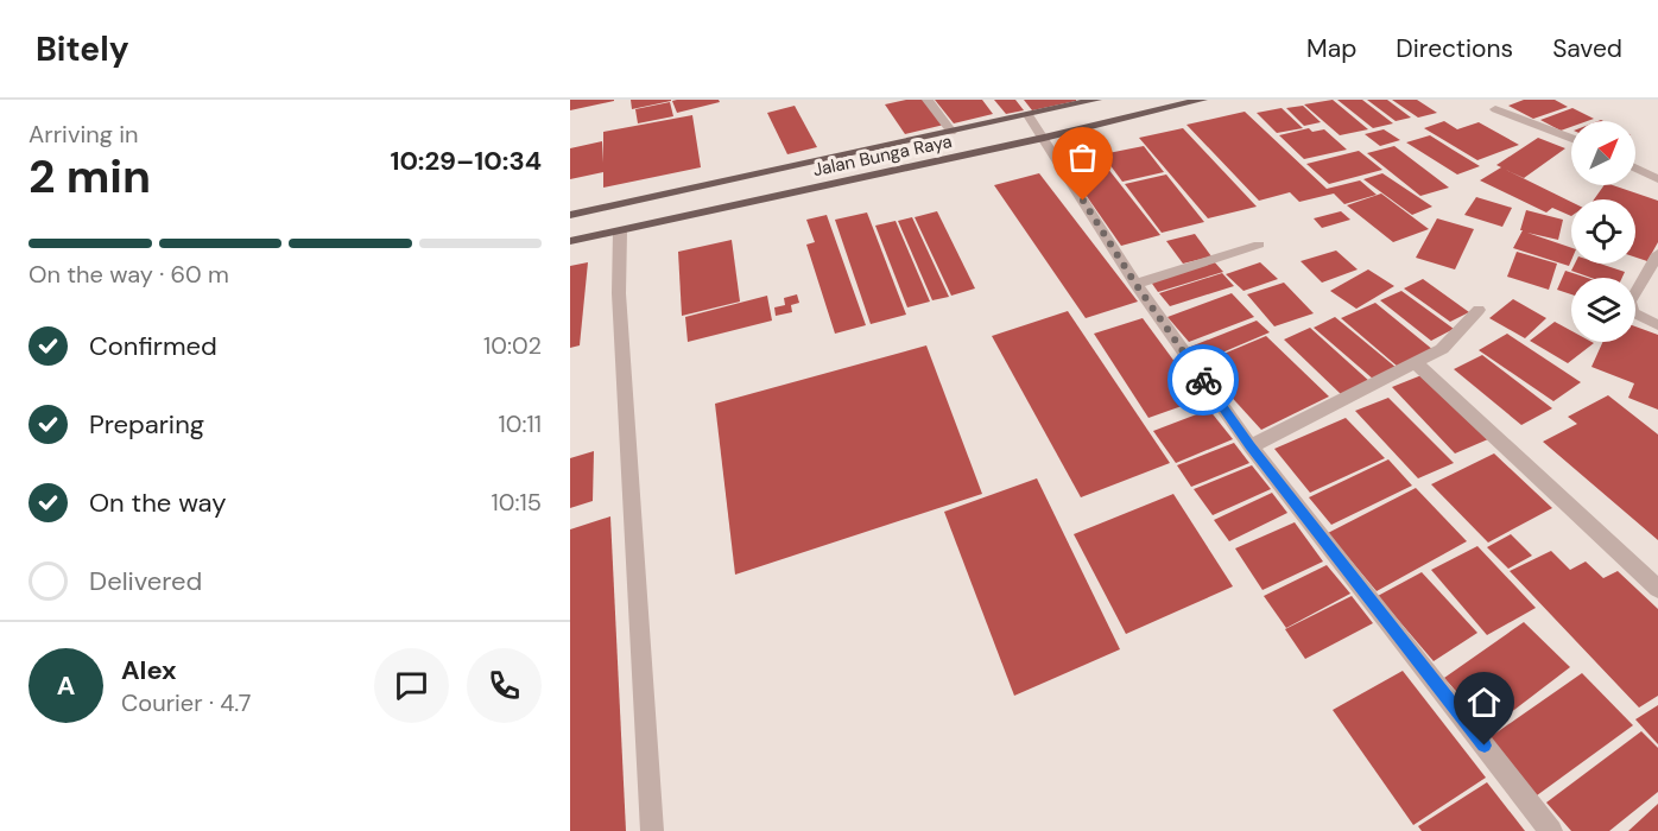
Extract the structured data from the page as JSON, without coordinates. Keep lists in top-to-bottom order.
{
  "streets": {
    "main road": ["Jalan Bunga Raya"]
  },
  "north": "top right",
  "page": {
    "header": "Bitely",
    "nav": ["Map", "Directions", "Saved"],
    "heading": ["2 min", "Arriving in", "10:29–10:34"],
    "panel": ["Alex", "Courier · 4.7"],
    "bar": "On the way · 60 m",
    "list": [
      ["Confirmed", "10:02"],
      ["Preparing", "10:11"],
      ["On the way", "10:15"],
      "Delivered"
    ],
    "round": "A"
  }
}
